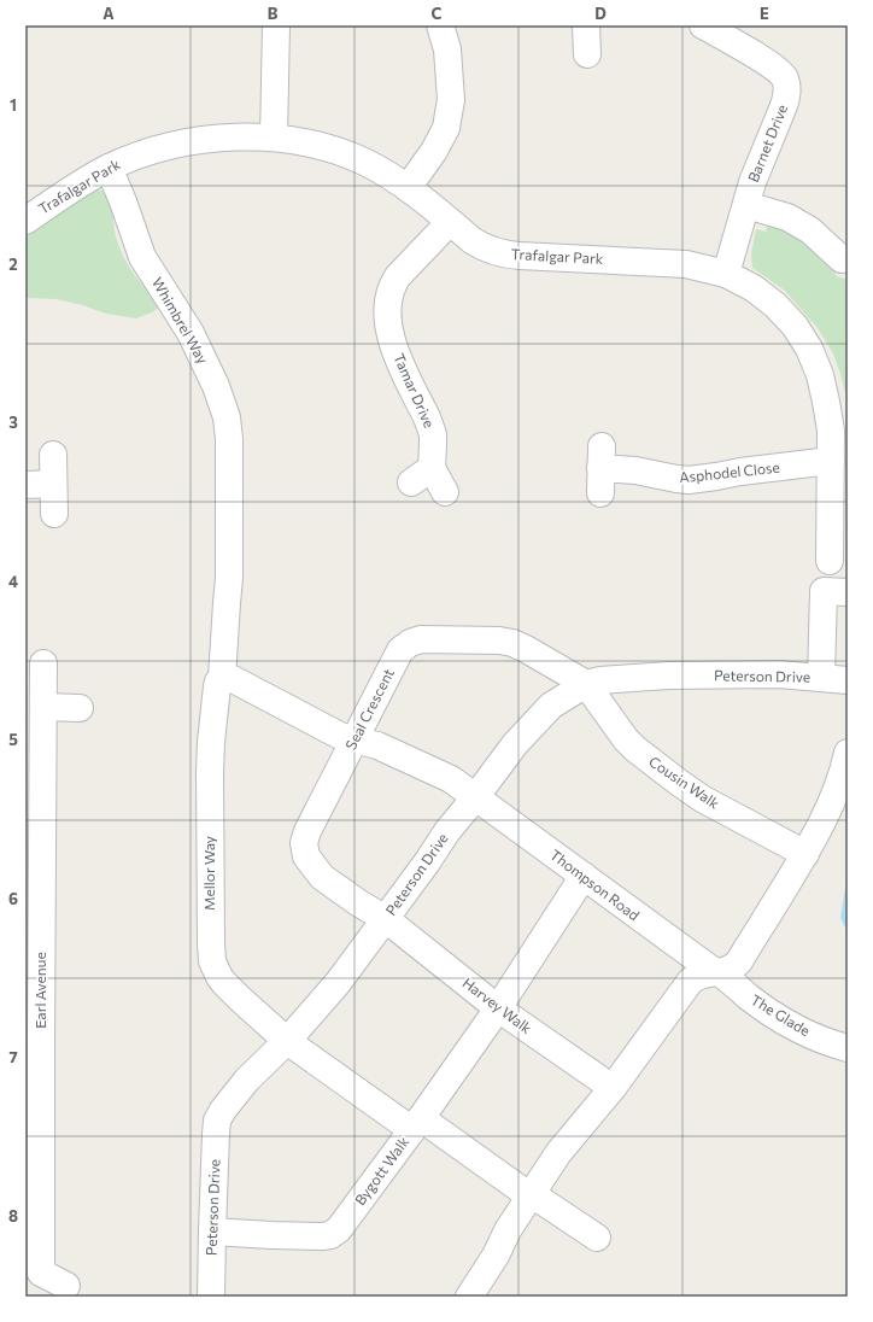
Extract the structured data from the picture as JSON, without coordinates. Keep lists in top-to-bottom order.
{
  "streets": {
    "street": [
      "Barnet Drive",
      "Trafalgar Park",
      "Whimbrel Way",
      "Tamar Drive",
      "Asphodel Close",
      "Peterson Drive",
      "Seal Crescent",
      "Cousin Walk",
      "Mellor Way",
      "Thompson Road",
      "Earl Avenue",
      "Harvey Walk",
      "The Glade",
      "Bygott Walk"
    ]
  },
  "crossings": [
    ["Barnet Drive", "Trafalgar Park"],
    ["Trafalgar Park", "Whimbrel Way"],
    ["Trafalgar Park", "Tamar Drive"],
    ["Trafalgar Park", "Asphodel Close"],
    ["Whimbrel Way", "Mellor Way"],
    ["Peterson Drive", "Seal Crescent"],
    ["Peterson Drive", "Cousin Walk"],
    ["Peterson Drive", "Mellor Way"],
    ["Peterson Drive", "Thompson Road"],
    ["Peterson Drive", "Harvey Walk"],
    ["Peterson Drive", "Bygott Walk"],
    ["Seal Crescent", "Cousin Walk"],
    ["Seal Crescent", "Harvey Walk"],
    ["Mellor Way", "Bygott Walk"],
    ["Thompson Road", "The Glade"],
    ["Thompson Road", "Bygott Walk"],
    ["Harvey Walk", "Bygott Walk"]
  ],
  "grid": {
    "columns": [
      "A",
      "B",
      "C",
      "D",
      "E"
    ],
    "rows": [
      "1",
      "2",
      "3",
      "4",
      "5",
      "6",
      "7",
      "8"
    ]
  }
}
